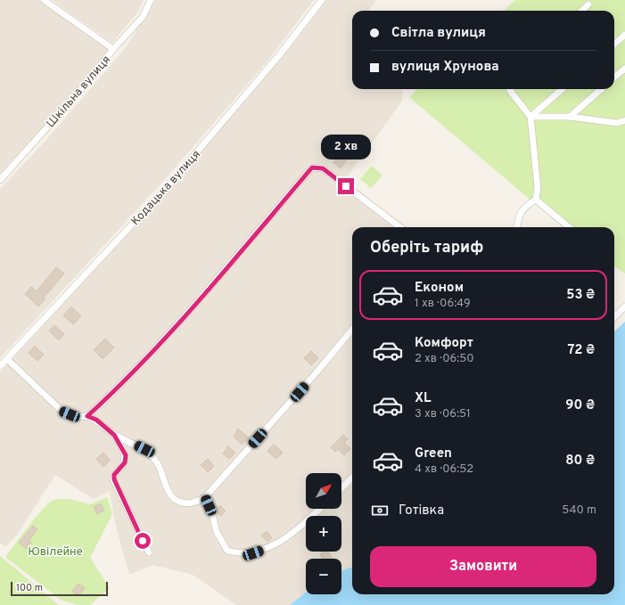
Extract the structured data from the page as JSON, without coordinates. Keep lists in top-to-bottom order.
{
  "streets": {
    "street": ["Шкільна вулиця", "Кодацька вулиця"]
  },
  "parks": ["Ювілейне"],
  "scale_bar": "100 m",
  "north": "top right",
  "page": {
    "banner": ["Світла вулиця", "вулиця Хрунова"],
    "bubble": "2 хв",
    "heading": "Оберіть тариф",
    "list": [
      {
        "name": "Економ",
        "note": "1 хв · 06:49",
        "value": "53 ₴"
      },
      {
        "name": "Комфорт",
        "note": "2 хв · 06:50",
        "value": "72 ₴"
      },
      {
        "name": "XL",
        "note": "3 хв · 06:51",
        "value": "90 ₴"
      },
      {
        "name": "Green",
        "note": "4 хв · 06:52",
        "value": "80 ₴"
      }
    ],
    "map_buttons": ["+", "−"],
    "pay": ["Готівка", "540 m"],
    "buttons": "Замовити",
    "scale": "100 m"
  }
}
